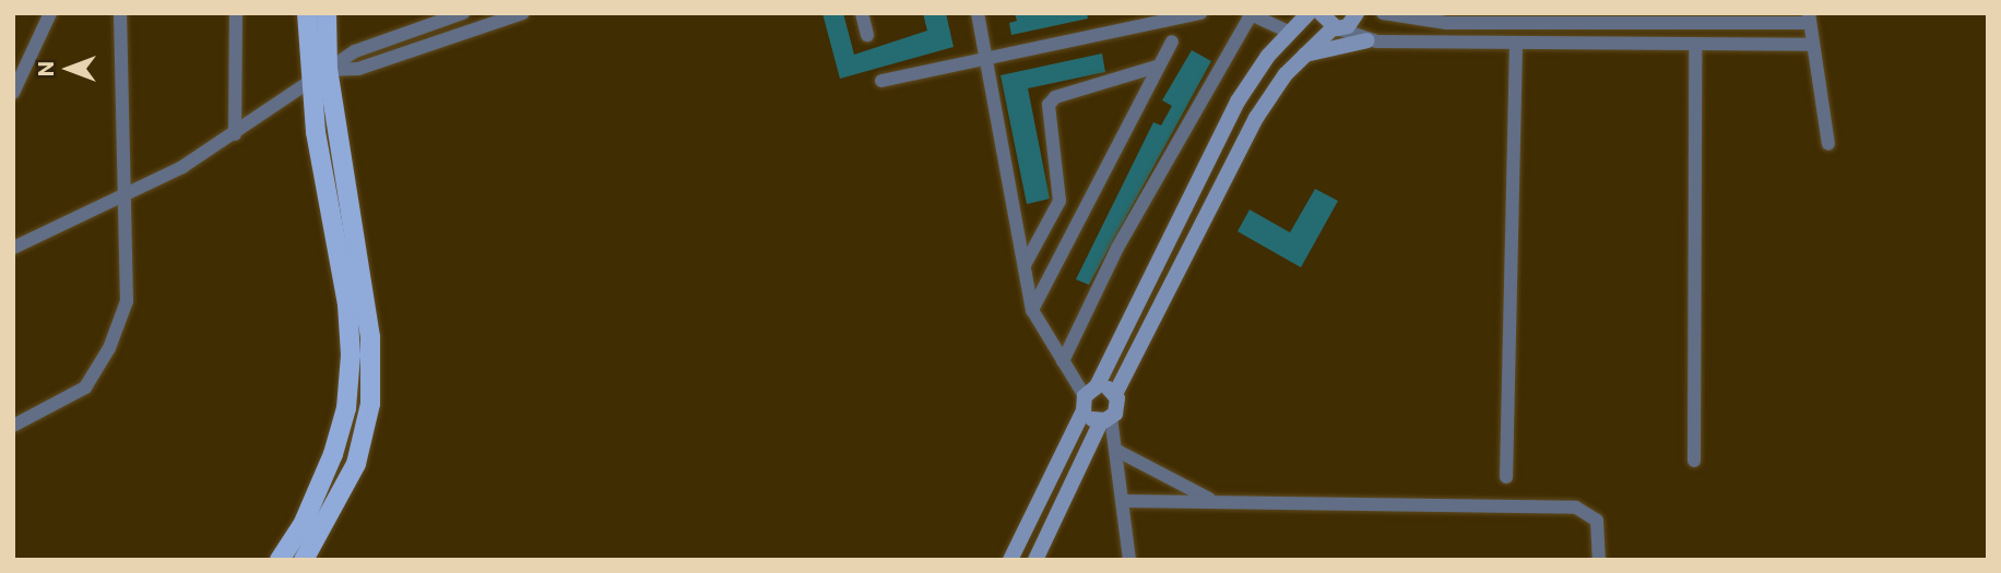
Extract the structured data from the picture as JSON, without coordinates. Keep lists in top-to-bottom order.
{
  "north": "left"
}
